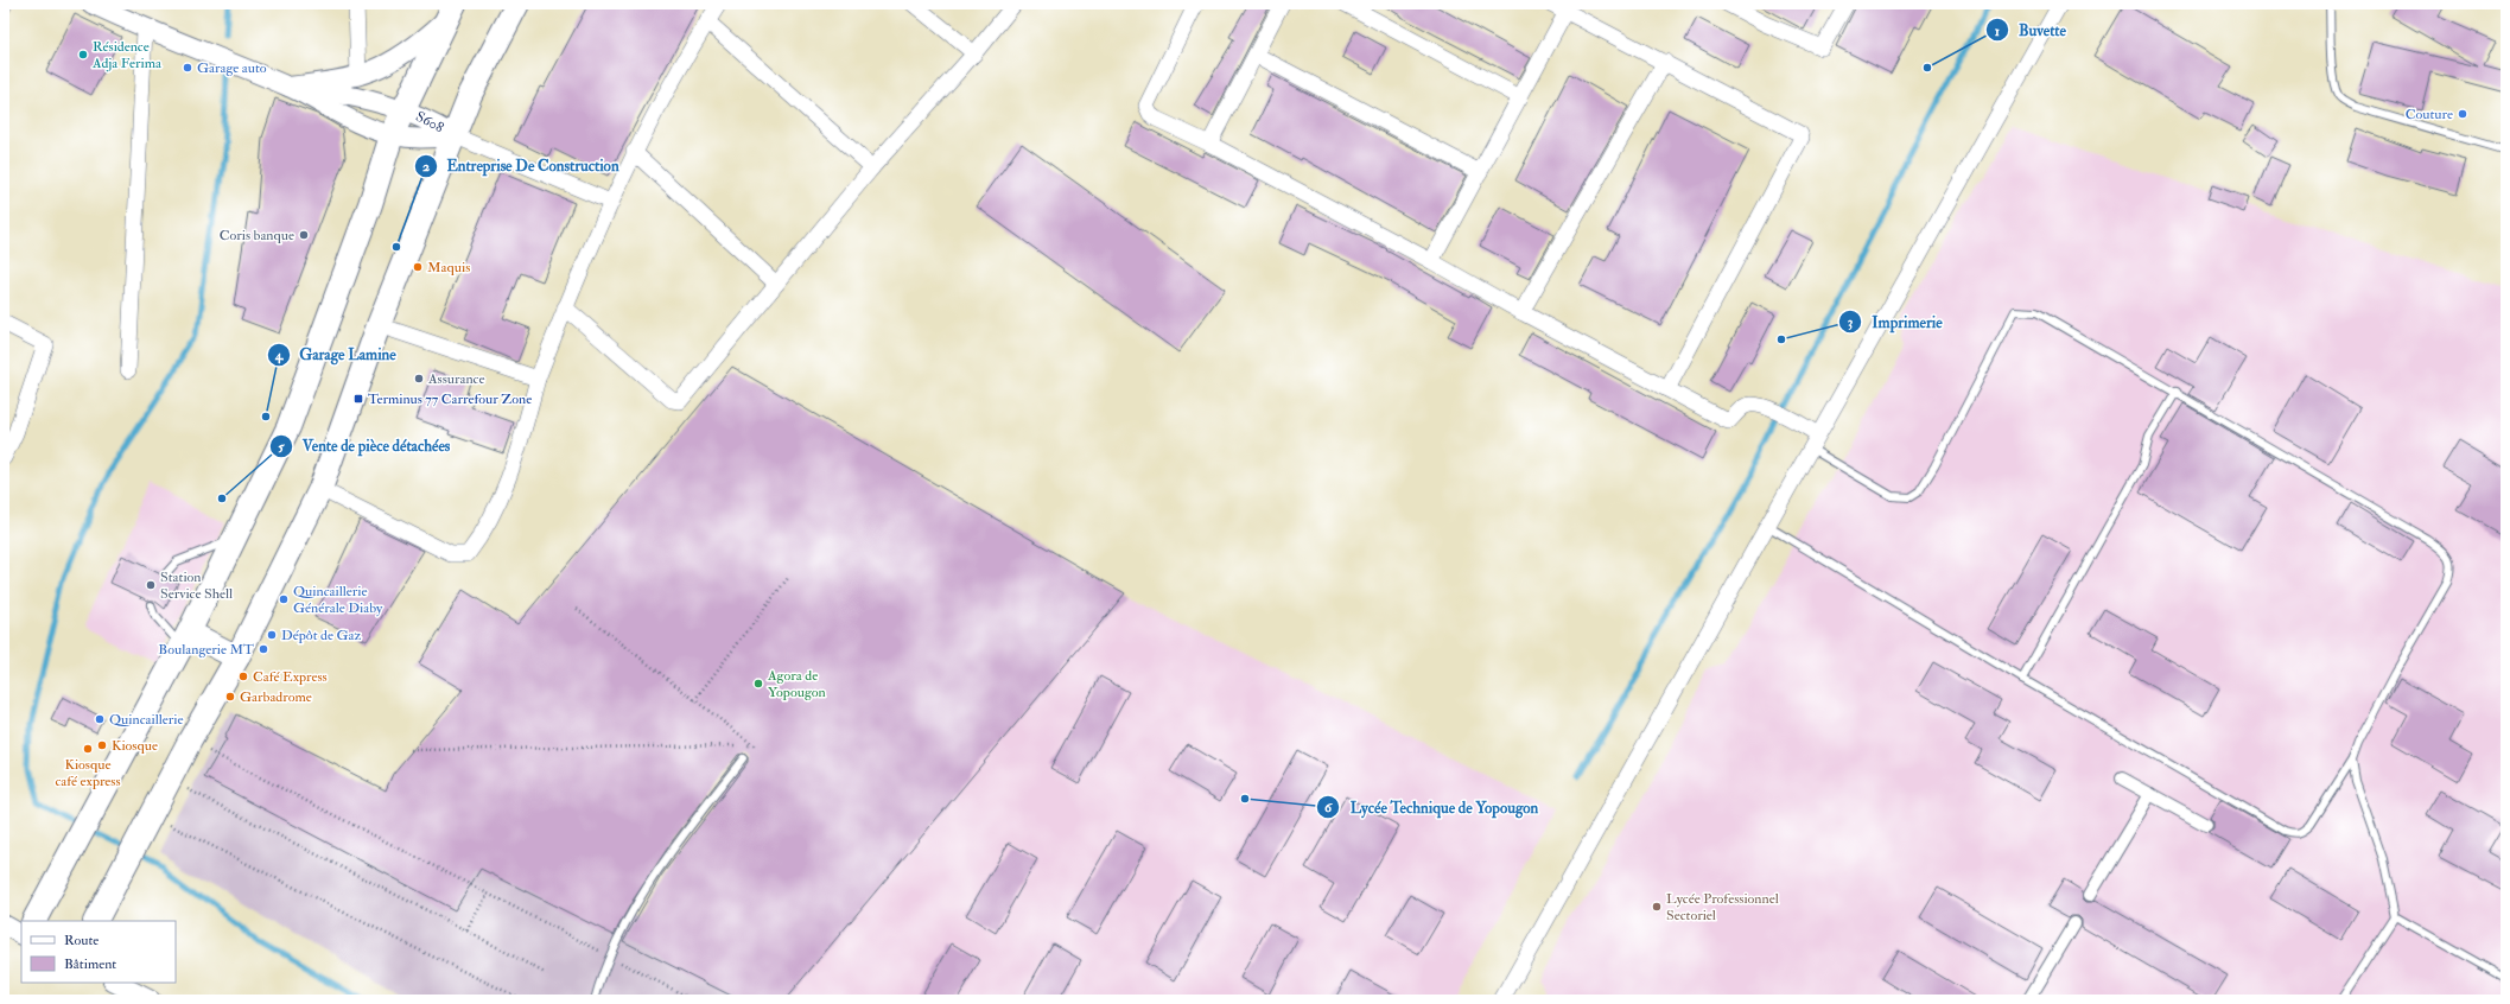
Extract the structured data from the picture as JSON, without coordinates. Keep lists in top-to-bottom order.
{
  "streets": {
    "street": ["S608"]
  },
  "places": {
    "other": [
      "Résidence Adja Ferima",
      "Garage auto",
      "Buvette",
      "Couture",
      "Coris banque",
      "Entreprise De Construction",
      "Maquis",
      "Imprimerie",
      "Assurance",
      "Garage Lamine",
      "Vente de pièce détachées",
      "Station Service Shell",
      "Quincaillerie Générale Diaby",
      "Dépôt de Gaz",
      "Boulangerie MT",
      "Café Express",
      "Agora de Yopougon",
      "Garbadrome",
      "Quincaillerie",
      "Kiosque",
      "Kiosque café express",
      "Lycée Technique de Yopougon",
      "Lycée Professionnel Sectoriel"
    ],
    "transit": ["Terminus 77 Carrefour Zone"]
  },
  "legend": ["Route", "Bâtiment"]
}
